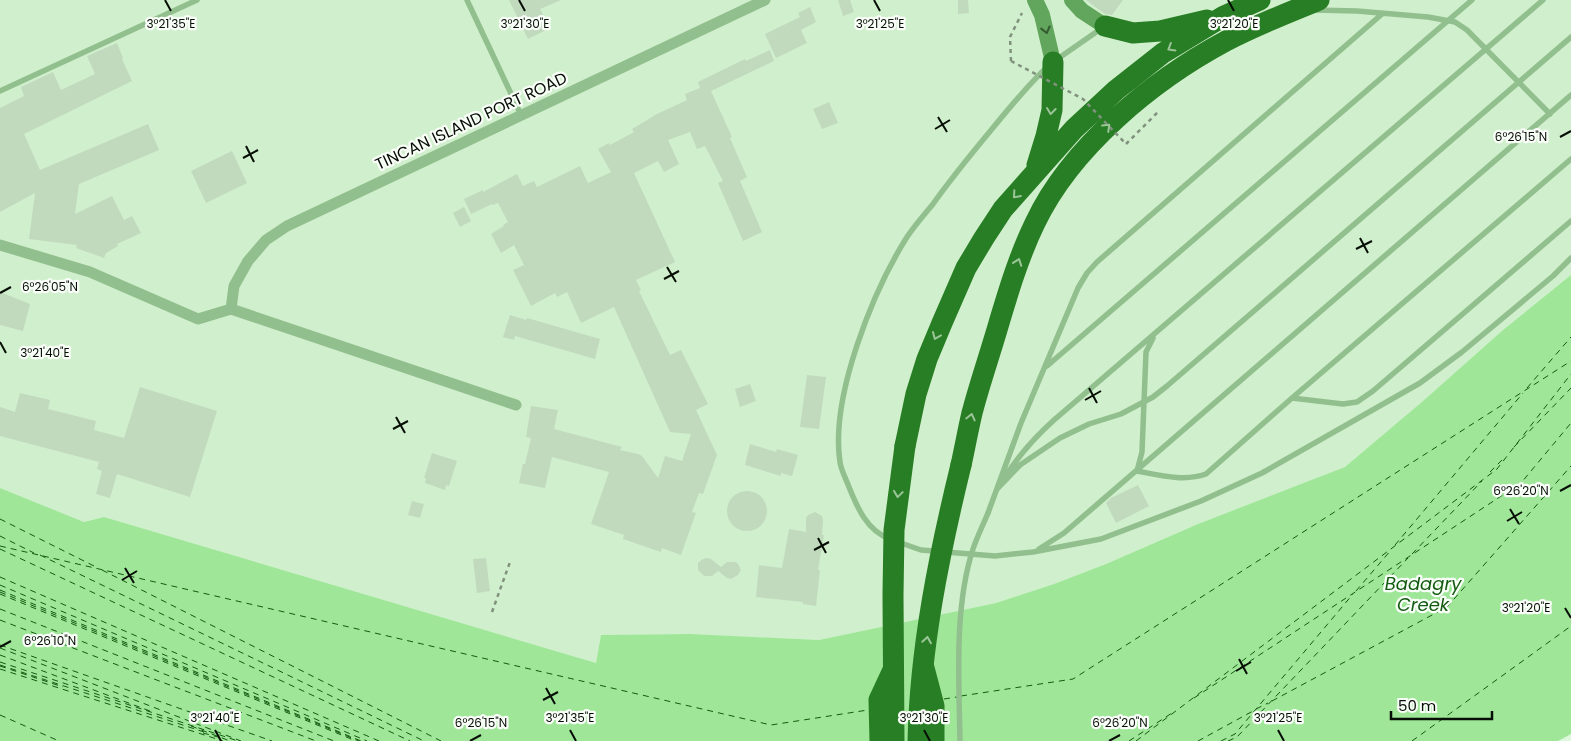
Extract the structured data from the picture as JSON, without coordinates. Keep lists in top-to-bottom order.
{
  "streets": {
    "street": ["TINCAN ISLAND PORT ROAD"]
  },
  "water": ["Badagry Creek"],
  "scale_bar": "50 m",
  "coordinates": [
    "3°21'35\"E",
    "3°21'30\"E",
    "3°21'25\"E",
    "3°21'20\"E",
    "6°26'15\"N",
    "6°26'05\"N",
    "3°21'40\"E",
    "6°26'20\"N",
    "6°26'10\"N"
  ]
}
